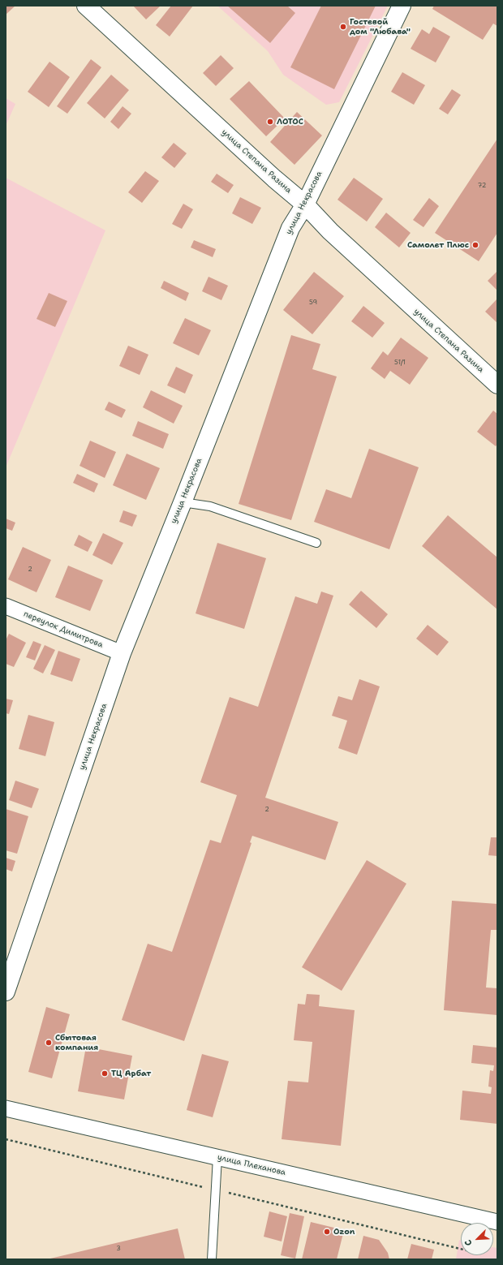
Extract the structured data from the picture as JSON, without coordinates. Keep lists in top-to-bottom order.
{
  "streets": {
    "street": [
      "улица Степана Разина",
      "улица Некрасова",
      "переулок Димитрова",
      "улица Плеханова"
    ]
  },
  "crossings": [
    ["улица Степана Разина", "улица Некрасова"],
    ["улица Некрасова", "переулок Димитрова"]
  ],
  "places": [
    "Гостевой дом \"Любава\"",
    "ЛОТОС",
    "Самолет Плюс",
    "Сбытовая компания",
    "ТЦ Арбат",
    "Ozon"
  ],
  "house_numbers": [
    "72",
    "59",
    "51/1",
    "2",
    "2",
    "3"
  ],
  "north": "bottom left"
}
